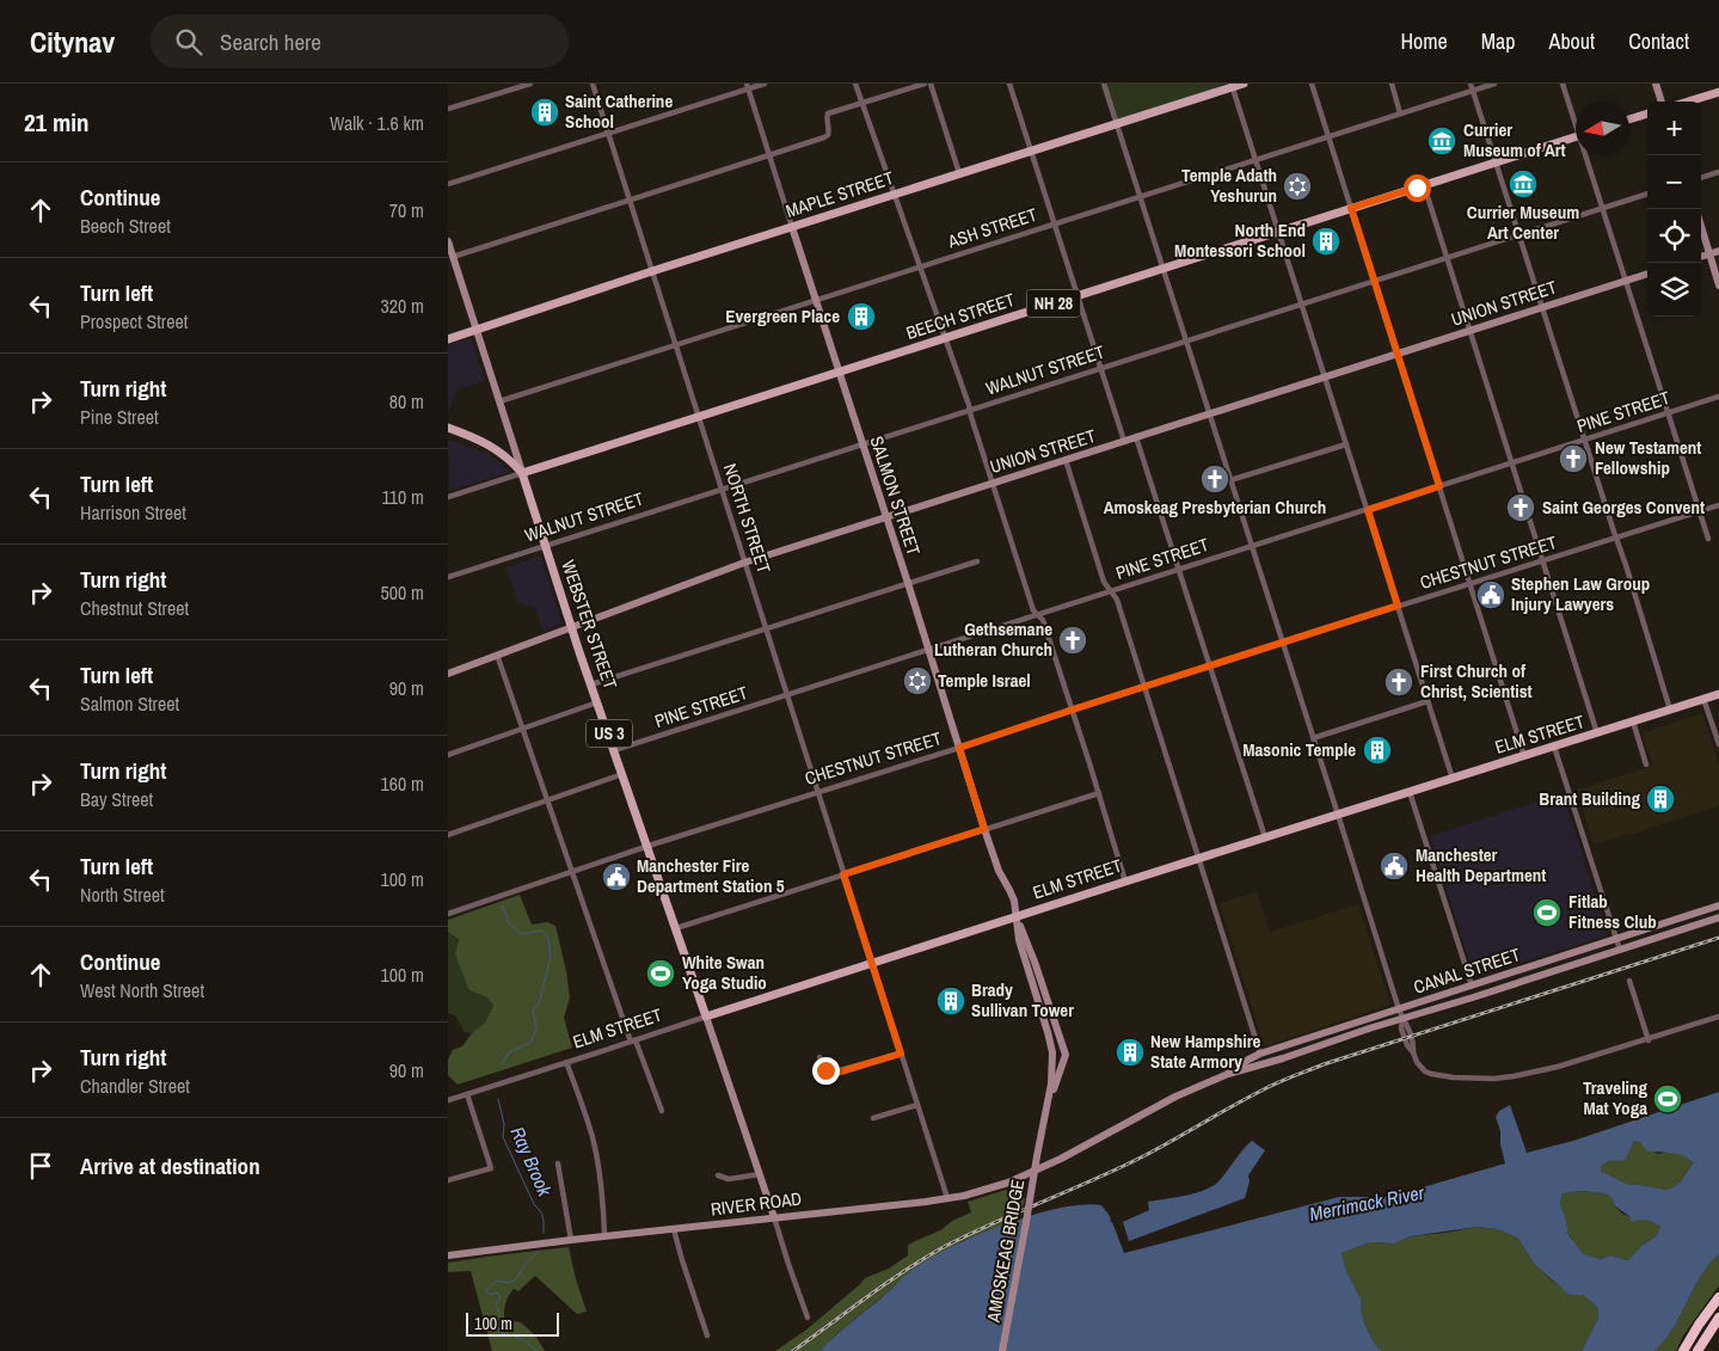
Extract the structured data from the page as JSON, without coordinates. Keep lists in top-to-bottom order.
{
  "streets": {
    "main road": [
      "MAPLE STREET",
      "NH 28",
      "BEECH STREET",
      "WEBSTER STREET",
      "US 3",
      "ELM STREET"
    ],
    "street": [
      "ASH STREET",
      "UNION STREET",
      "WALNUT STREET",
      "PINE STREET",
      "SALMON STREET",
      "NORTH STREET",
      "CHESTNUT STREET",
      "CANAL STREET",
      "RIVER ROAD",
      "AMOSKEAG BRIDGE"
    ]
  },
  "crossings": [
    ["MAPLE STREET", "SALMON STREET"],
    ["MAPLE STREET", "NORTH STREET"],
    ["MAPLE STREET", "WEBSTER STREET"],
    ["ASH STREET", "SALMON STREET"],
    ["ASH STREET", "NORTH STREET"],
    ["ASH STREET", "WEBSTER STREET"],
    ["UNION STREET", "SALMON STREET"],
    ["UNION STREET", "NORTH STREET"],
    ["UNION STREET", "WEBSTER STREET"],
    ["BEECH STREET", "SALMON STREET"],
    ["BEECH STREET", "NORTH STREET"],
    ["BEECH STREET", "WEBSTER STREET"],
    ["BEECH STREET", "US 3"],
    ["WALNUT STREET", "SALMON STREET"],
    ["WALNUT STREET", "NORTH STREET"],
    ["WALNUT STREET", "WEBSTER STREET"],
    ["PINE STREET", "SALMON STREET"],
    ["PINE STREET", "NORTH STREET"],
    ["PINE STREET", "WEBSTER STREET"],
    ["SALMON STREET", "CHESTNUT STREET"],
    ["SALMON STREET", "ELM STREET"],
    ["NORTH STREET", "CHESTNUT STREET"],
    ["NORTH STREET", "ELM STREET"],
    ["NORTH STREET", "RIVER ROAD"],
    ["CHESTNUT STREET", "WEBSTER STREET"],
    ["WEBSTER STREET", "US 3"],
    ["WEBSTER STREET", "ELM STREET"],
    ["CANAL STREET", "RIVER ROAD"]
  ],
  "water": ["Ray Brook", "Merrimack River"],
  "places": {
    "building": [
      "Saint Catherine School",
      "North End Montessori School",
      "Evergreen Place",
      "Masonic Temple",
      "Brant Building",
      "Brady Sullivan Tower",
      "New Hampshire State Armory"
    ],
    "museum": ["Currier Museum of Art", "Currier Museum Art Center"],
    "synagogue": ["Temple Adath Yeshurun", "Temple Israel"],
    "church": [
      "New Testament Fellowship",
      "Amoskeag Presbyterian Church",
      "Saint Georges Convent",
      "Gethsemane Lutheran Church",
      "First Church of Christ, Scientist"
    ],
    "public building": ["Stephen Law Group Injury Lawyers", "Manchester Health Department", "Manchester Fire Department Station 5"],
    "sports": ["Fitlab Fitness Club", "White Swan Yoga Studio", "Traveling Mat Yoga"]
  },
  "scale_bar": "100 m",
  "north": "left",
  "page": {
    "header": "Citynav",
    "search": "Search here",
    "nav": [
      "Home",
      "Map",
      "About",
      "Contact"
    ],
    "heading": ["21 min", "Walk · 1.6 km"],
    "map_buttons": ["+", "−"],
    "list": [
      ["Continue", "Beech Street", "70 m"],
      ["Turn left", "Prospect Street", "320 m"],
      ["Turn right", "Pine Street", "80 m"],
      ["Turn left", "Harrison Street", "110 m"],
      ["Turn right", "Chestnut Street", "500 m"],
      ["Turn left", "Salmon Street", "90 m"],
      ["Turn right", "Bay Street", "160 m"],
      ["Turn left", "North Street", "100 m"],
      ["Continue", "West North Street", "100 m"],
      ["Turn right", "Chandler Street", "90 m"],
      "Arrive at destination"
    ],
    "scale": "100 m"
  }
}
